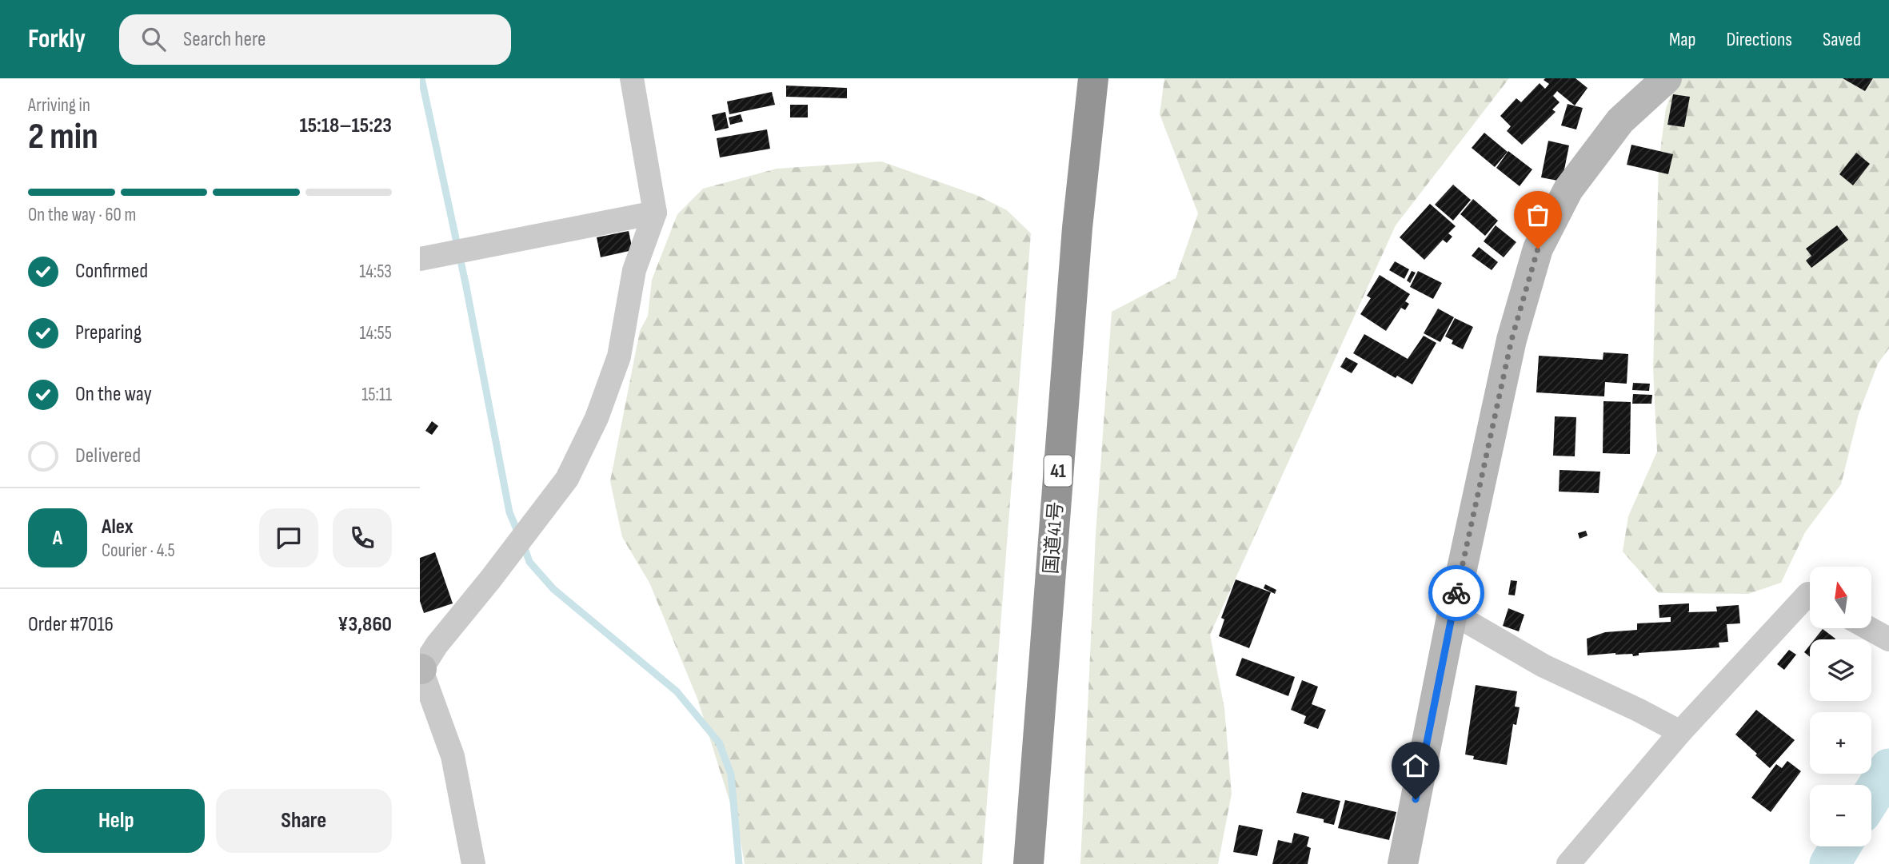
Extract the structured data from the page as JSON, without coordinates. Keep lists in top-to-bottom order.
{
  "streets": {
    "highway": ["41", "国道41号"]
  },
  "north": "top",
  "page": {
    "header": "Forkly",
    "search": "Search here",
    "nav": ["Map", "Directions", "Saved"],
    "heading": ["2 min", "Arriving in", "15:18–15:23"],
    "panel": [
      "Alex",
      "Courier · 4.5",
      "Order #7016",
      "¥3,860"
    ],
    "bar": "On the way · 60 m",
    "list": [
      ["Confirmed", "14:53"],
      ["Preparing", "14:55"],
      ["On the way", "15:11"],
      "Delivered"
    ],
    "round": "A",
    "map_buttons": ["+", "−"],
    "buttons": ["Help", "Share"]
  }
}
